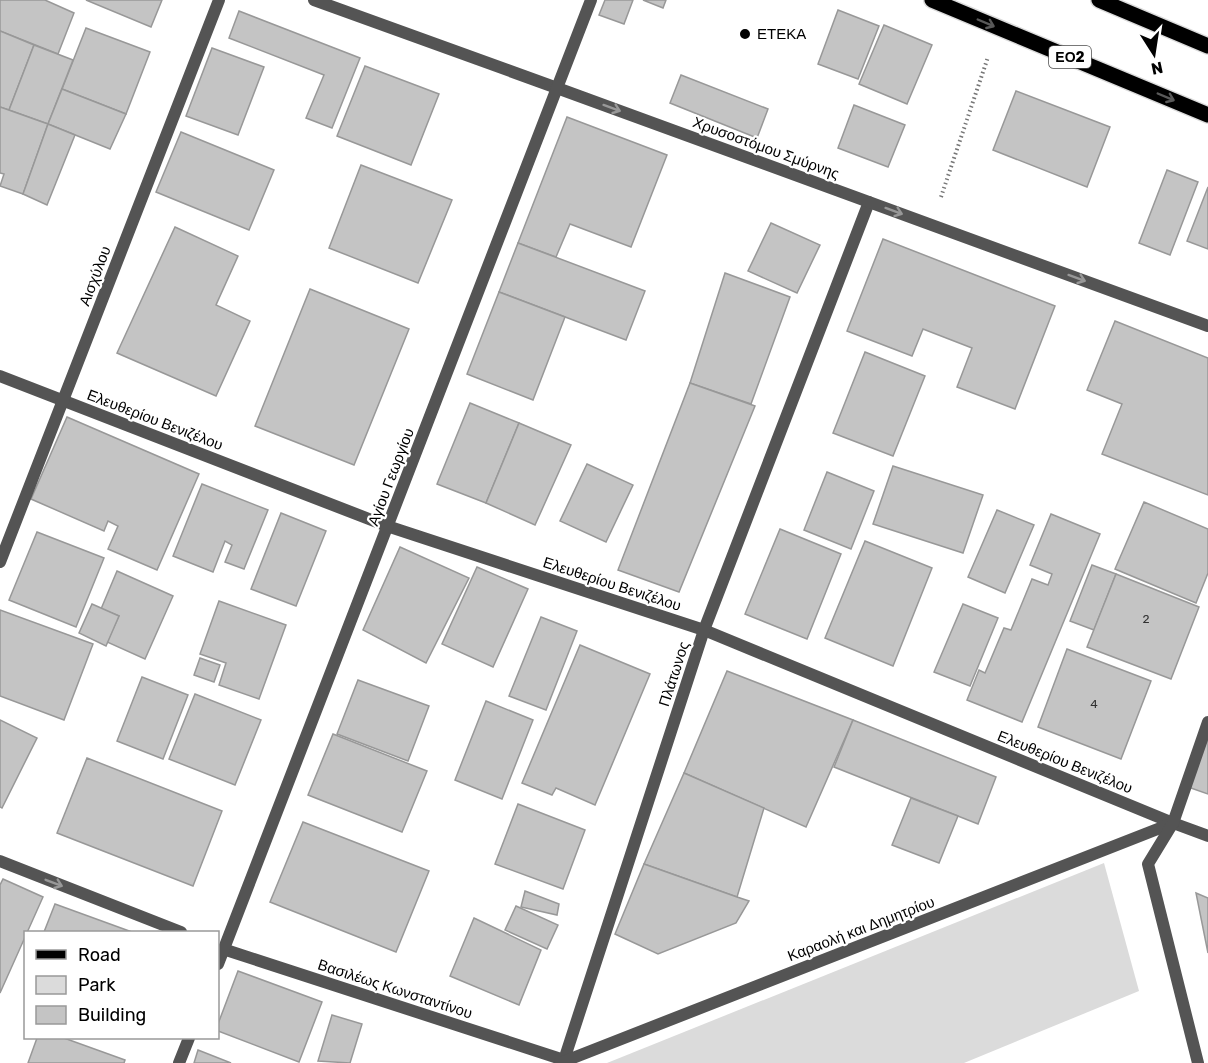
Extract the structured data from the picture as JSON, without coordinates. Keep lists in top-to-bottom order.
{
  "streets": {
    "main road": ["ΕΟ2"],
    "street": [
      "Χρυσοστόμου Σμύρνης",
      "Αισχύλου",
      "Ελευθερίου Βενιζέλου",
      "Αγίου Γεωργίου",
      "Πλάτωνος",
      "Καραολή και Δημητρίου",
      "Βασιλέως Κωνσταντίνου"
    ]
  },
  "crossings": [
    ["Χρυσοστόμου Σμύρνης", "Αγίου Γεωργίου"],
    ["Χρυσοστόμου Σμύρνης", "Πλάτωνος"],
    ["Αισχύλου", "Ελευθερίου Βενιζέλου"],
    ["Ελευθερίου Βενιζέλου", "Αγίου Γεωργίου"],
    ["Ελευθερίου Βενιζέλου", "Πλάτωνος"],
    ["Ελευθερίου Βενιζέλου", "Καραολή και Δημητρίου"],
    ["Αγίου Γεωργίου", "Βασιλέως Κωνσταντίνου"],
    ["Πλάτωνος", "Καραολή και Δημητρίου"],
    ["Πλάτωνος", "Βασιλέως Κωνσταντίνου"],
    ["Καραολή και Δημητρίου", "Βασιλέως Κωνσταντίνου"]
  ],
  "one_way": ["Χρυσοστόμου Σμύρνης"],
  "places": ["ΕΤΕΚΑ"],
  "house_numbers": ["2", "4"],
  "legend": ["Road", "Park", "Building"],
  "north": "bottom"
}
